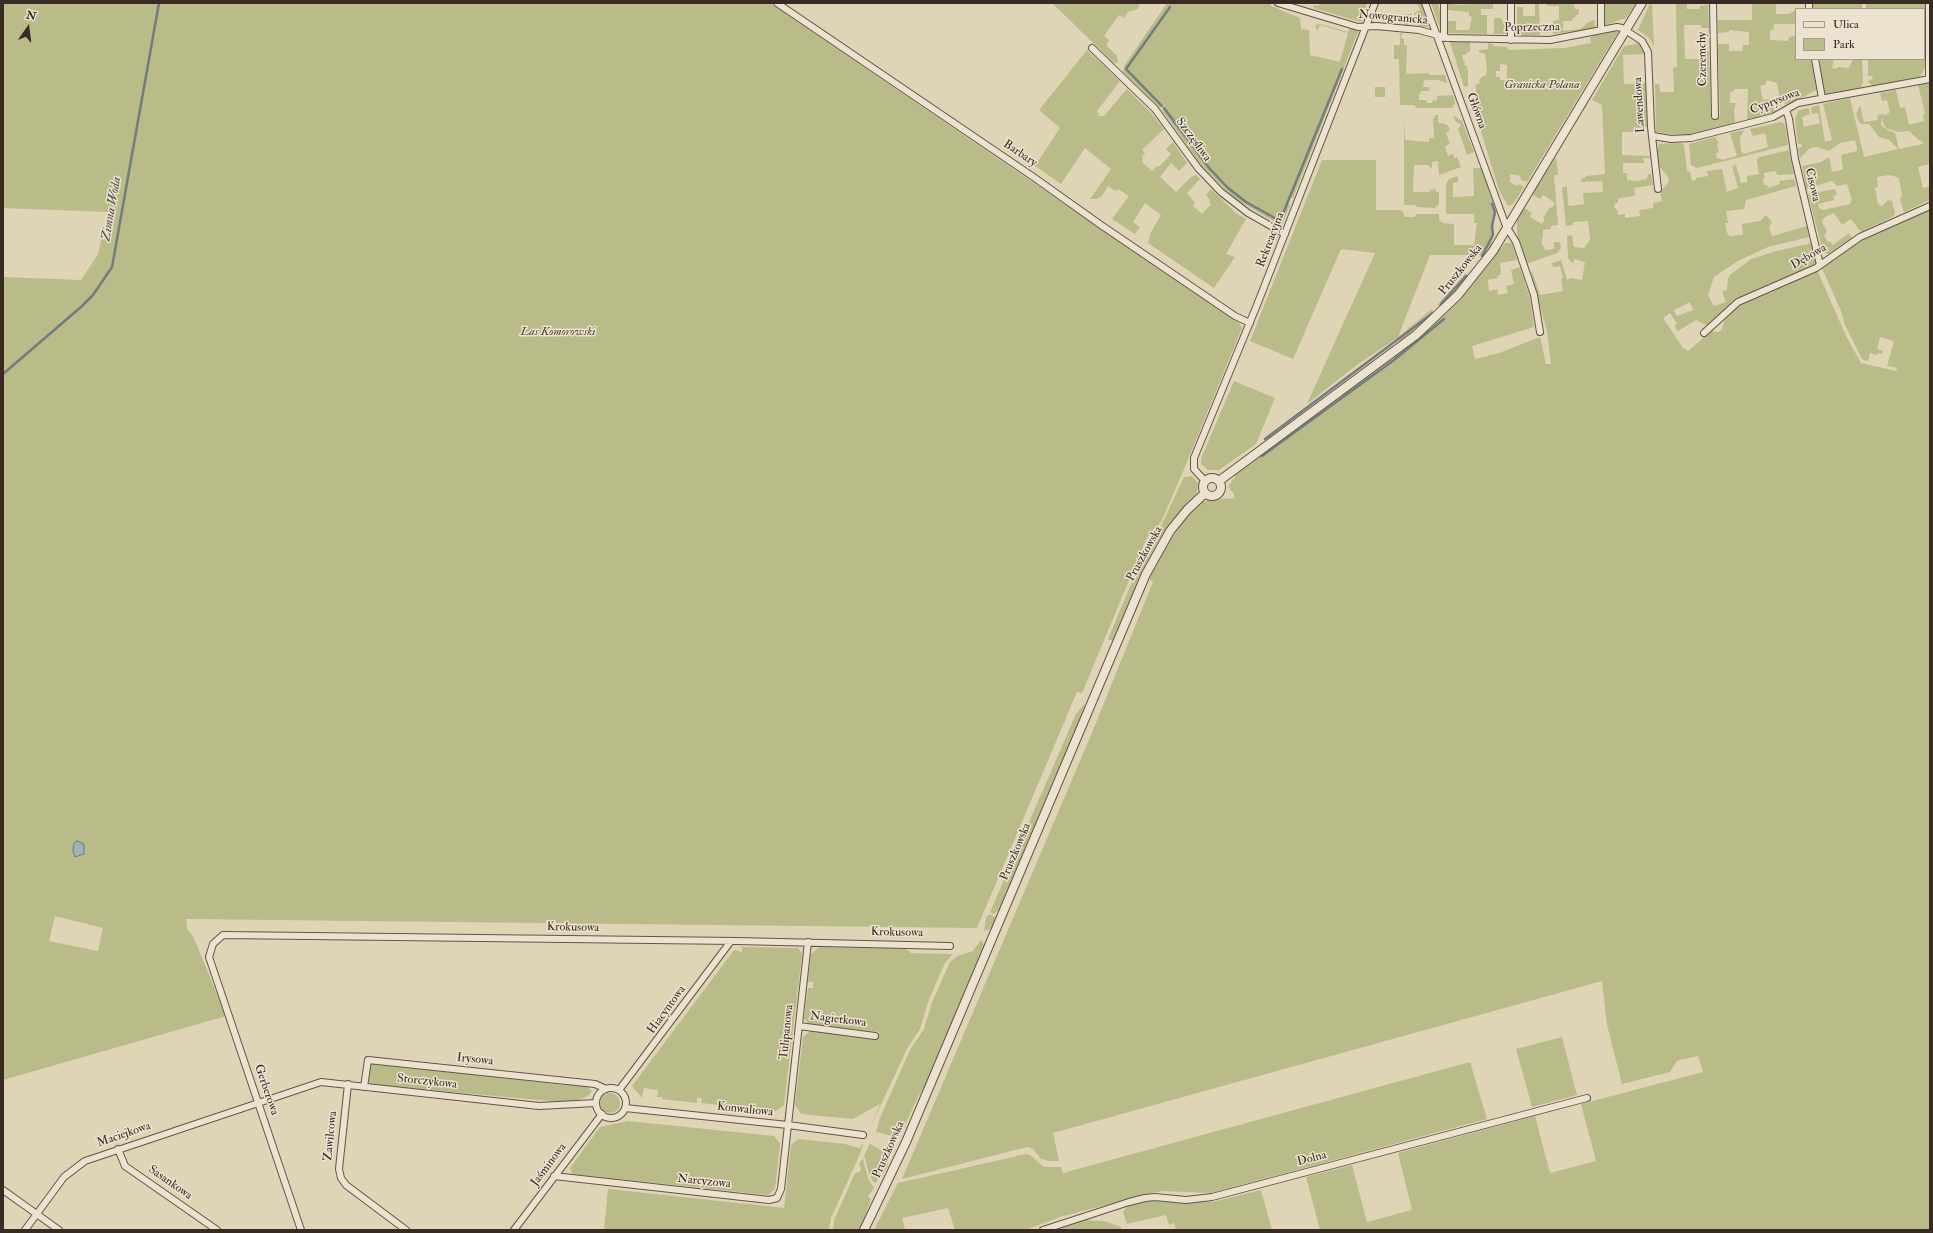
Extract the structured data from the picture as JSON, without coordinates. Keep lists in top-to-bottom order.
{
  "streets": {
    "street": [
      "Nowogranicka",
      "Poprzeczna",
      "Czeremchy",
      "Cyprysowa",
      "Lawendowa",
      "Główna",
      "Szczęśliwa",
      "Barbary",
      "Cisowa",
      "Rekreacyjna",
      "Dębowa",
      "Pruszkowska",
      "Krokusowa",
      "Hiacyntowa",
      "Nagietkowa",
      "Tulipanowa",
      "Irysowa",
      "Storczykowa",
      "Gerberowa",
      "Konwaliowa",
      "Maciejkowa",
      "Zawilcowa",
      "Dolna",
      "Jaśminowa",
      "Narcyzowa",
      "Sasankowa"
    ]
  },
  "crossings": [
    ["Nowogranicka", "Poprzeczna"],
    ["Nowogranicka", "Główna"],
    ["Nowogranicka", "Rekreacyjna"],
    ["Poprzeczna", "Lawendowa"],
    ["Poprzeczna", "Główna"],
    ["Poprzeczna", "Pruszkowska"],
    ["Cyprysowa", "Lawendowa"],
    ["Cyprysowa", "Cisowa"],
    ["Lawendowa", "Pruszkowska"],
    ["Główna", "Pruszkowska"],
    ["Szczęśliwa", "Rekreacyjna"],
    ["Barbary", "Rekreacyjna"],
    ["Cisowa", "Dębowa"],
    ["Rekreacyjna", "Pruszkowska"],
    ["Krokusowa", "Hiacyntowa"],
    ["Krokusowa", "Tulipanowa"],
    ["Krokusowa", "Gerberowa"],
    ["Hiacyntowa", "Irysowa"],
    ["Hiacyntowa", "Storczykowa"],
    ["Hiacyntowa", "Konwaliowa"],
    ["Hiacyntowa", "Jaśminowa"],
    ["Nagietkowa", "Tulipanowa"],
    ["Tulipanowa", "Konwaliowa"],
    ["Tulipanowa", "Narcyzowa"],
    ["Irysowa", "Storczykowa"],
    ["Irysowa", "Konwaliowa"],
    ["Irysowa", "Jaśminowa"],
    ["Storczykowa", "Gerberowa"],
    ["Storczykowa", "Konwaliowa"],
    ["Storczykowa", "Maciejkowa"],
    ["Storczykowa", "Zawilcowa"],
    ["Storczykowa", "Jaśminowa"],
    ["Gerberowa", "Maciejkowa"],
    ["Konwaliowa", "Jaśminowa"],
    ["Konwaliowa", "Narcyzowa"],
    ["Maciejkowa", "Sasankowa"],
    ["Jaśminowa", "Narcyzowa"]
  ],
  "water": ["Zimna Woda"],
  "parks": ["Granicka Polana", "Las Komorowski"],
  "legend": ["Ulica", "Park"],
  "north": "top"
}
